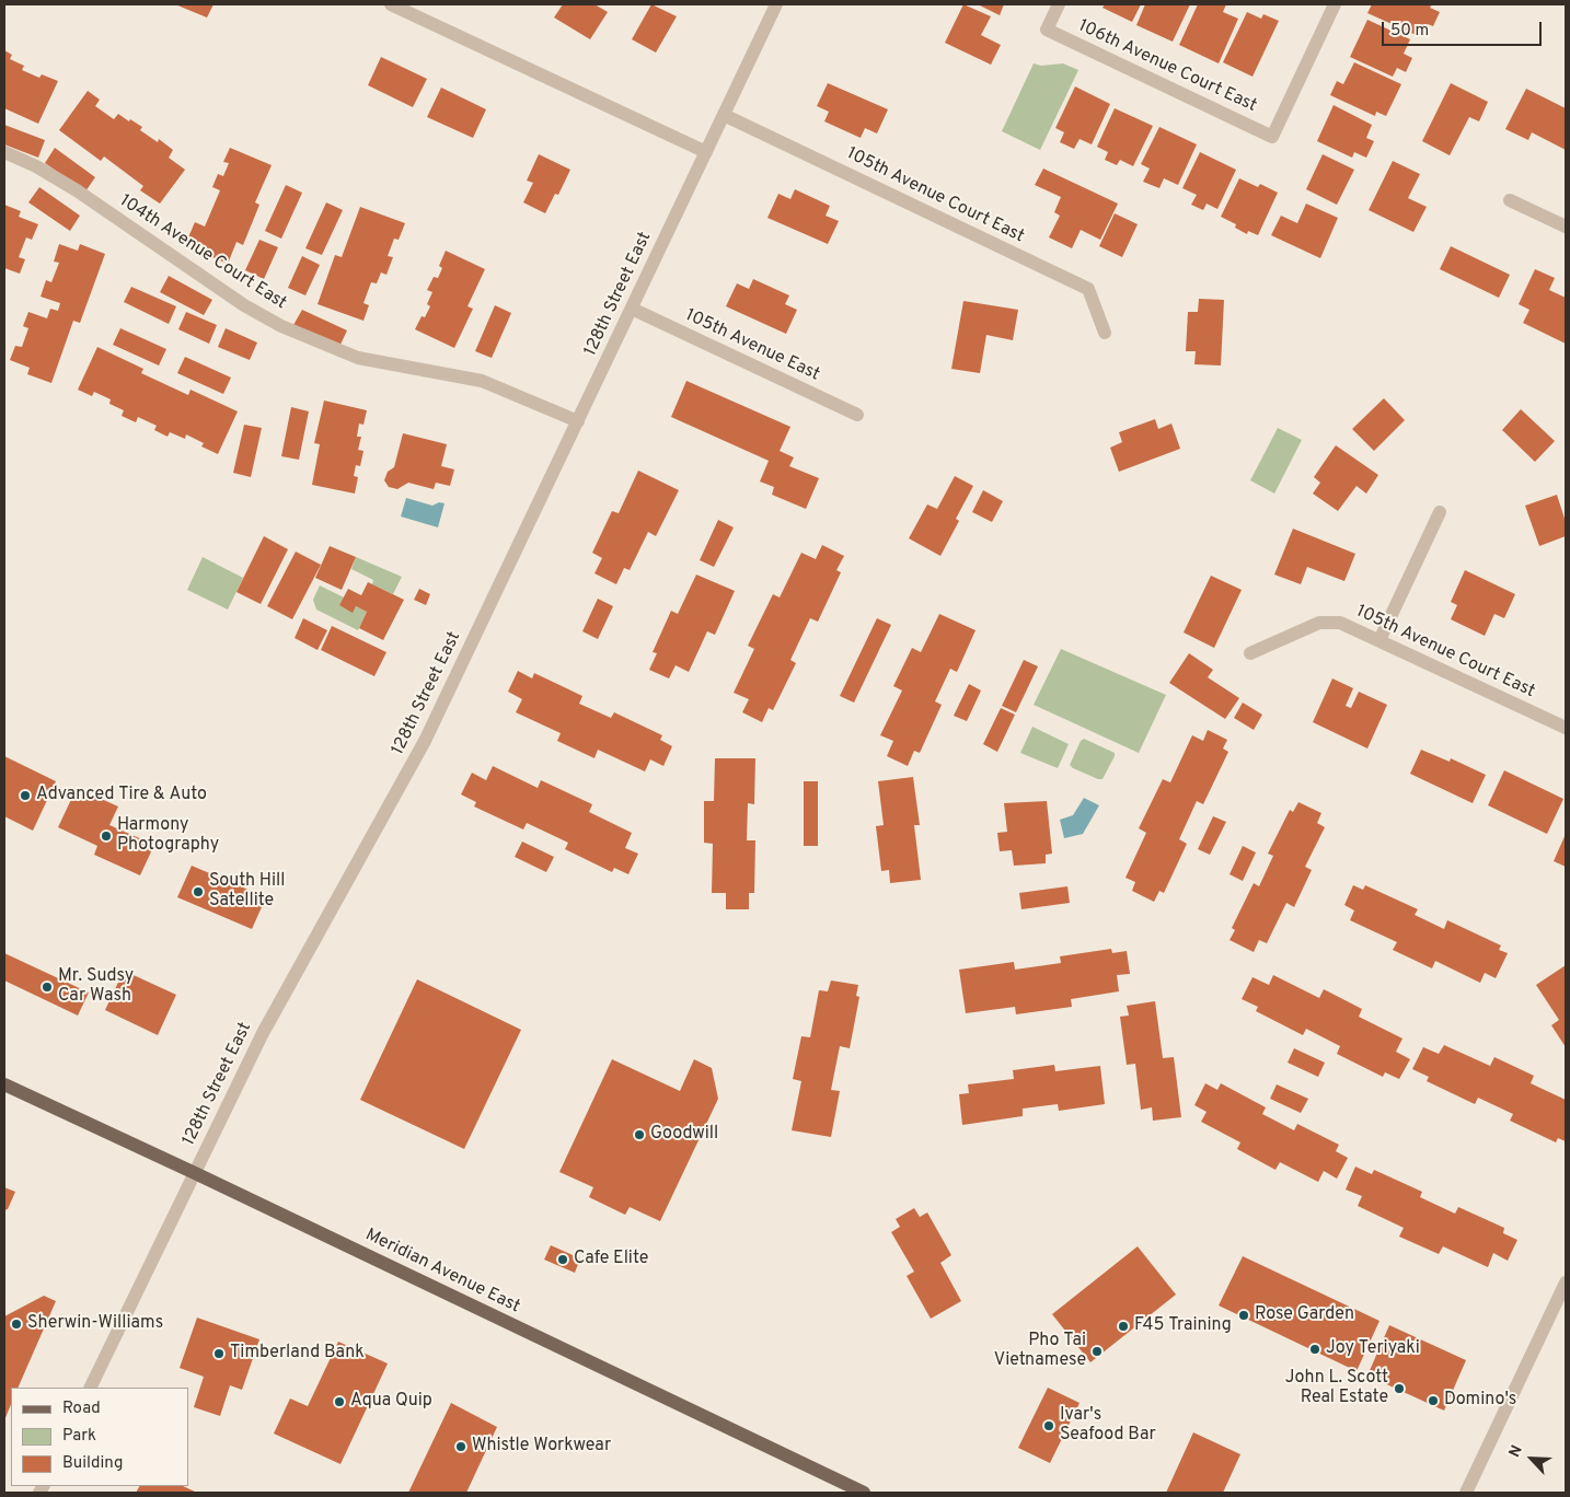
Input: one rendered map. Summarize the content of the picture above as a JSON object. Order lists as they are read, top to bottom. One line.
{"streets":{"main road":["Meridian Avenue East"],"street":["106th Avenue Court East","105th Avenue Court East","104th Avenue Court East","128th Street East","105th Avenue East"]},"crossings":[["105th Avenue Court East","128th Street East"],["104th Avenue Court East","128th Street East"],["128th Street East","105th Avenue East"],["128th Street East","Meridian Avenue East"]],"places":["Advanced Tire & Auto","Harmony Photography","South Hill Satellite","Mr. Sudsy Car Wash","Goodwill","Cafe Elite","Rose Garden","Sherwin-Williams","F45 Training","Joy Teriyaki","Pho Tai Vietnamese","Timberland Bank","John L. Scott Real Estate","Domino's","Aqua Quip","Ivar's Seafood Bar","Whistle Workwear"],"legend":["Road","Park","Building"],"scale_bar":"50 m","north":"top left"}
